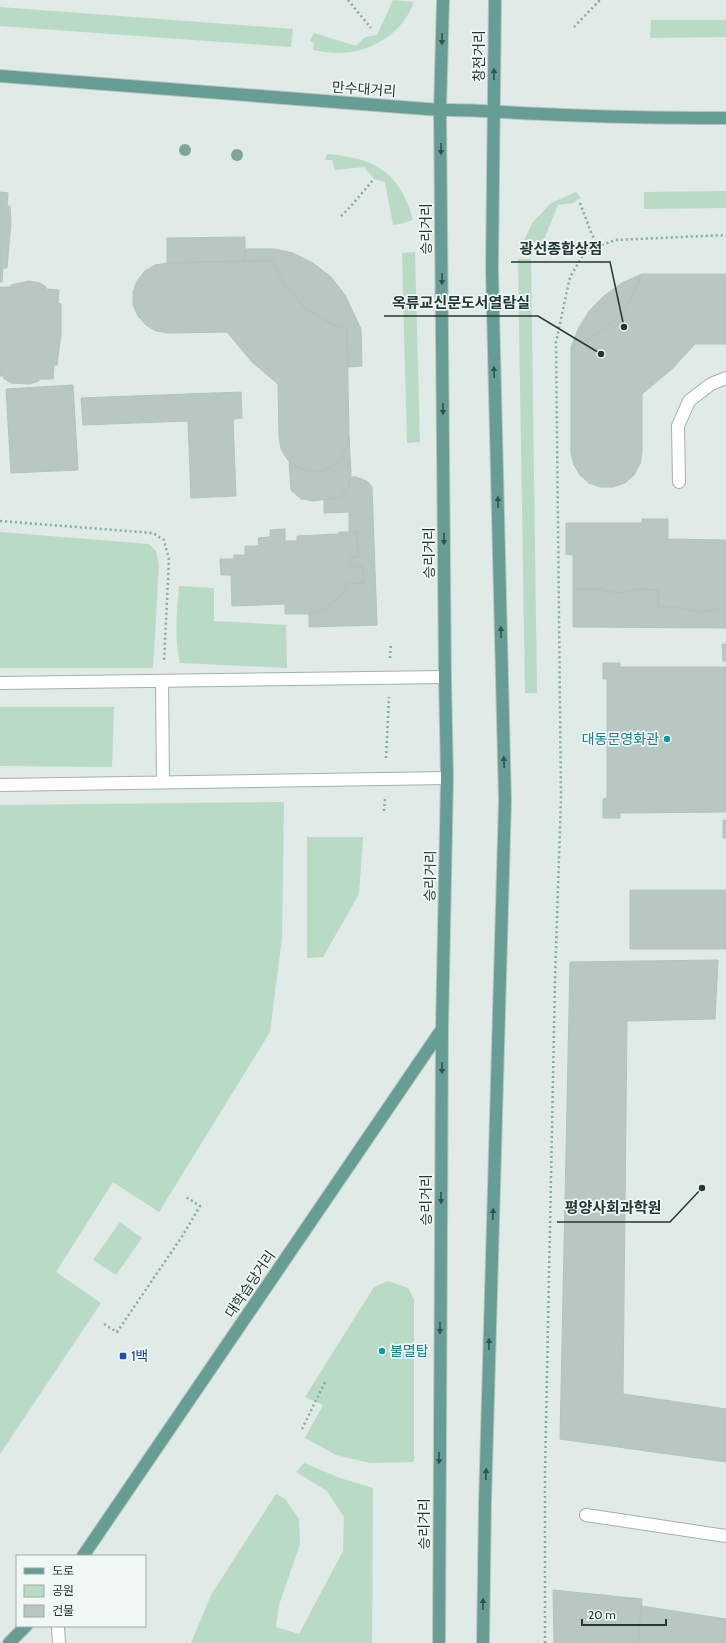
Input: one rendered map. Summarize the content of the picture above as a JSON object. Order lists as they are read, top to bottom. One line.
{"streets":{"main road":["창전거리","만수대거리","승리거리","대학습당거리"]},"crossings":[["창전거리","만수대거리"],["만수대거리","승리거리"],["승리거리","대학습당거리"]],"places":{"other":["광선종합상점","옥류교신문도서열람실","대동문영화관","평양사회과학원","불멸탑"],"transit":["1백"]},"legend":["도로","공원","건물"],"scale_bar":"20 m"}
